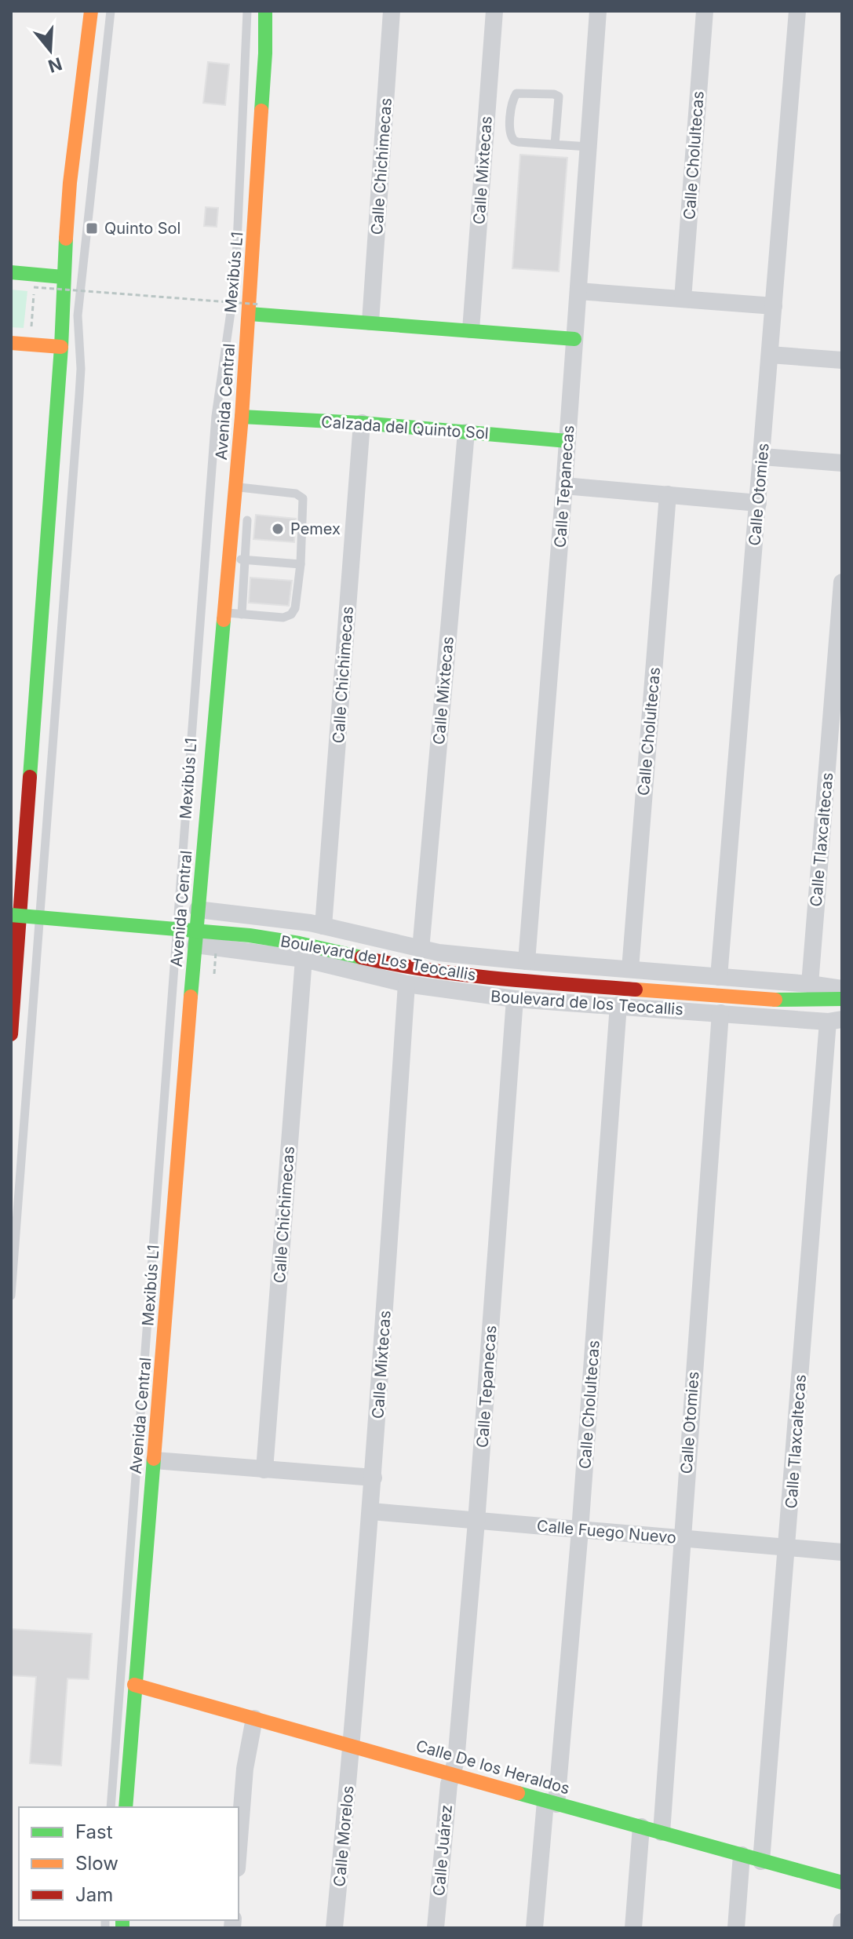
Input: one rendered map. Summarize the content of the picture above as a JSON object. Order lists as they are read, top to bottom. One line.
{"streets":{"main road":["Avenida Central","Calzada del Quinto Sol","Boulevard de Los Teocallis","Calle De los Heraldos"],"street":["Calle Cholultecas","Calle Chichimecas","Calle Mixtecas","Calle Tepanecas","Calle Otomies","Calle Tlaxcaltecas","Boulevard de los Teocallis","Calle Fuego Nuevo","Calle Morelos","Calle Juárez"],"lane":["Mexibús L1"]},"crossings":[["Calle Cholultecas","Boulevard de los Teocallis"],["Calle Cholultecas","Calle Fuego Nuevo"],["Calle Cholultecas","Calle De los Heraldos"],["Calle Chichimecas","Calzada del Quinto Sol"],["Calle Chichimecas","Boulevard de los Teocallis"],["Calle Mixtecas","Calzada del Quinto Sol"],["Calle Mixtecas","Boulevard de los Teocallis"],["Calle Mixtecas","Calle Fuego Nuevo"],["Calle Mixtecas","Calle De los Heraldos"],["Calle Mixtecas","Calle Morelos"],["Avenida Central","Calzada del Quinto Sol"],["Avenida Central","Boulevard de los Teocallis"],["Avenida Central","Calle De los Heraldos"],["Calzada del Quinto Sol","Calle Tepanecas"],["Calle Tepanecas","Boulevard de los Teocallis"],["Calle Tepanecas","Calle Fuego Nuevo"],["Calle Tepanecas","Calle De los Heraldos"],["Calle Tepanecas","Calle Juárez"],["Calle Otomies","Boulevard de los Teocallis"],["Calle Otomies","Calle Fuego Nuevo"],["Calle Otomies","Calle De los Heraldos"],["Calle Tlaxcaltecas","Boulevard de Los Teocallis"],["Calle Tlaxcaltecas","Boulevard de los Teocallis"],["Calle Tlaxcaltecas","Calle Fuego Nuevo"],["Calle Tlaxcaltecas","Calle De los Heraldos"],["Boulevard de Los Teocallis","Boulevard de los Teocallis"],["Calle De los Heraldos","Calle Morelos"],["Calle De los Heraldos","Calle Juárez"]],"places":{"transit":["Quinto Sol"],"other":["Pemex"]},"legend":["Fast","Slow","Jam"],"north":"bottom"}
